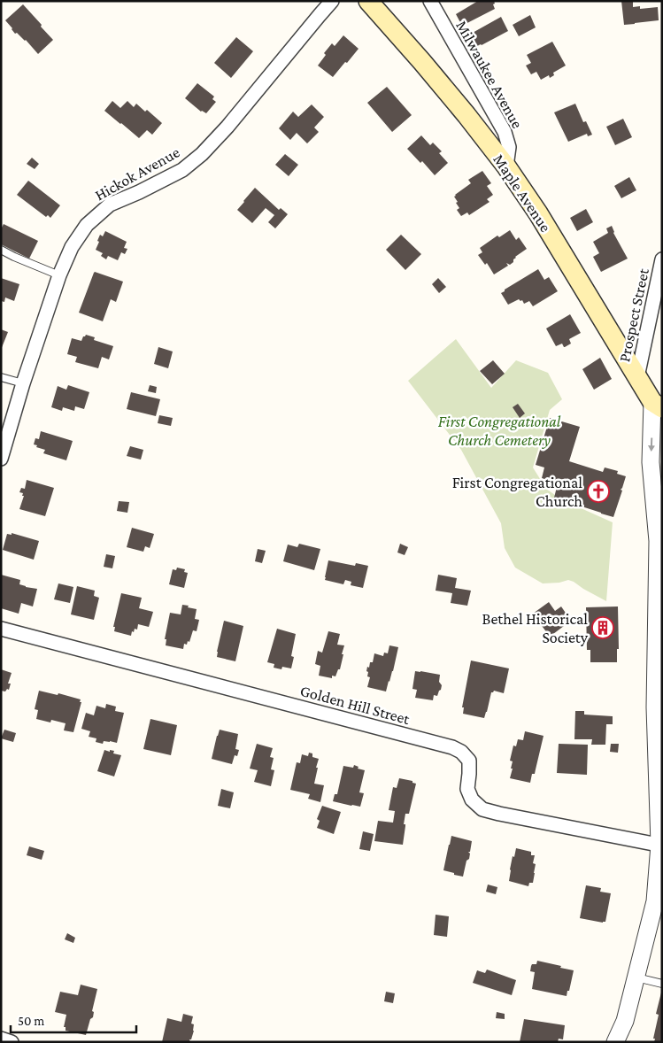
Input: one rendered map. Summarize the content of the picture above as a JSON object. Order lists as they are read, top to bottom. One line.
{"streets":{"main road":["Maple Avenue"],"street":["Milwaukee Avenue","Hickok Avenue","Prospect Street","Golden Hill Street"]},"crossings":[["Milwaukee Avenue","Maple Avenue"],["Maple Avenue","Prospect Street"]],"parks":["First Congregational Church Cemetery"],"places":{"church":["First Congregational Church"],"building":["Bethel Historical Society"]},"scale_bar":"50 m"}
